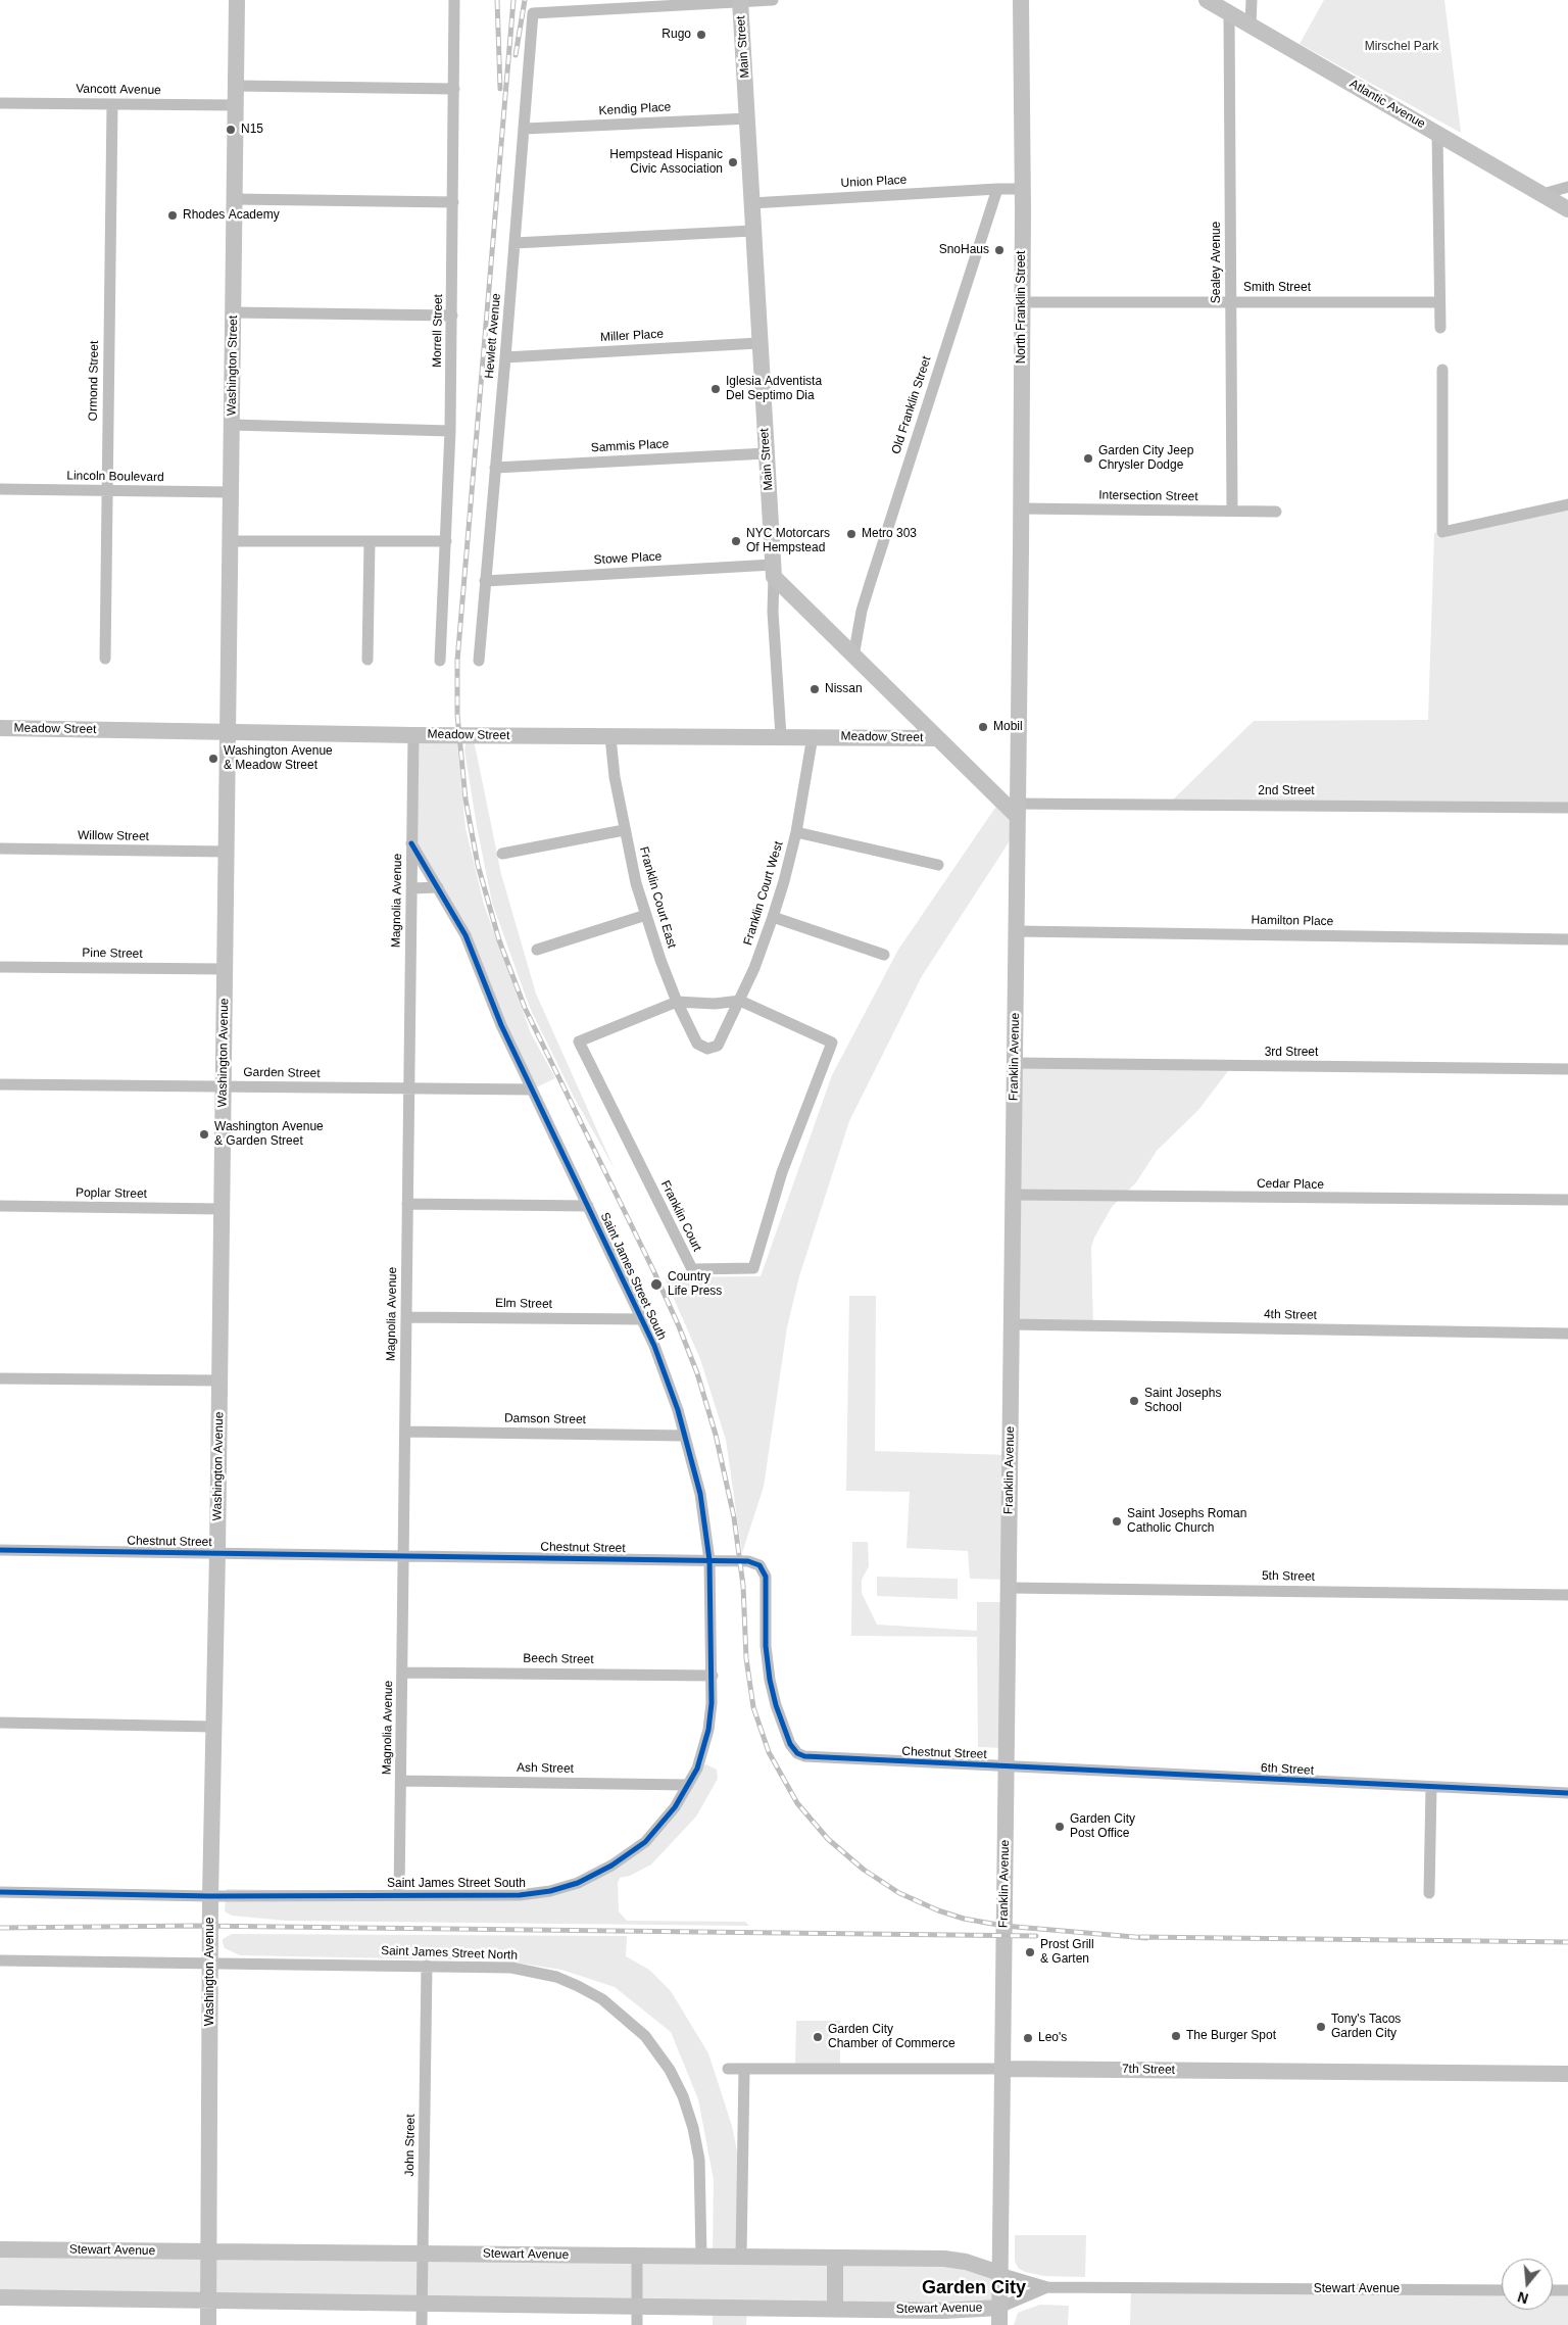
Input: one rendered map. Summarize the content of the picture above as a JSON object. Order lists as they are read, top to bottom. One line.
{"streets":{"main road":["Main Street","Atlantic Avenue","North Franklin Street","Washington Street","Meadow Street","Washington Avenue","Franklin Avenue","7th Street","Stewart Avenue"],"street":["Vancott Avenue","Kendig Place","Union Place","Sealey Avenue","Smith Street","Morrell Street","Hewlett Avenue","Miller Place","Ormond Street","Old Franklin Street","Sammis Place","Lincoln Boulevard","Intersection Street","Stowe Place","2nd Street","Willow Street","Franklin Court West","Franklin Court East","Magnolia Avenue","Hamilton Place","Pine Street","3rd Street","Garden Street","Cedar Place","Poplar Street","Franklin Court","Saint James Street South","Elm Street","4th Street","Damson Street","Chestnut Street","5th Street","Beech Street","Ash Street","6th Street","Saint James Street North","John Street"]},"crossings":[["Main Street","Kendig Place"],["Main Street","Union Place"],["Main Street","Hewlett Avenue"],["Main Street","Miller Place"],["Main Street","Sammis Place"],["Main Street","Stowe Place"],["Vancott Avenue","Washington Street"],["Vancott Avenue","Ormond Street"],["Atlantic Avenue","Sealey Avenue"],["Kendig Place","Hewlett Avenue"],["Union Place","Old Franklin Street"],["Sealey Avenue","Smith Street"],["Sealey Avenue","Intersection Street"],["Smith Street","North Franklin Street"],["North Franklin Street","Intersection Street"],["North Franklin Street","Franklin Avenue"],["Hewlett Avenue","Miller Place"],["Hewlett Avenue","Sammis Place"],["Hewlett Avenue","Stowe Place"],["Washington Street","Lincoln Boulevard"],["Washington Street","Meadow Street"],["Washington Street","Washington Avenue"],["Ormond Street","Lincoln Boulevard"],["Meadow Street","Franklin Court West"],["Meadow Street","Franklin Court East"],["Meadow Street","Magnolia Avenue"],["Meadow Street","Washington Avenue"],["2nd Street","Franklin Avenue"],["Willow Street","Washington Avenue"],["Franklin Court West","Franklin Court East"],["Franklin Court West","Franklin Court"],["Franklin Court East","Franklin Court"],["Magnolia Avenue","Garden Street"],["Magnolia Avenue","Saint James Street South"],["Magnolia Avenue","Elm Street"],["Magnolia Avenue","Damson Street"],["Magnolia Avenue","Chestnut Street"],["Magnolia Avenue","Beech Street"],["Magnolia Avenue","Ash Street"],["Hamilton Place","Franklin Avenue"],["Pine Street","Washington Avenue"],["Washington Avenue","Garden Street"],["Washington Avenue","Poplar Street"],["Washington Avenue","Saint James Street South"],["Washington Avenue","Chestnut Street"],["Washington Avenue","Saint James Street North"],["Washington Avenue","Stewart Avenue"],["3rd Street","Franklin Avenue"],["Franklin Avenue","Cedar Place"],["Franklin Avenue","4th Street"],["Franklin Avenue","Chestnut Street"],["Franklin Avenue","5th Street"],["Franklin Avenue","6th Street"],["Franklin Avenue","7th Street"],["Franklin Avenue","Stewart Avenue"],["Garden Street","Saint James Street South"],["Saint James Street South","Elm Street"],["Saint James Street South","Damson Street"],["Saint James Street South","Chestnut Street"],["Saint James Street South","Beech Street"],["Saint James Street South","Ash Street"],["Chestnut Street","6th Street"],["Saint James Street North","John Street"],["Saint James Street North","Stewart Avenue"],["John Street","Stewart Avenue"]],"districts":["Garden City"],"parks":["Mirschel Park"],"places":["Rugo","N15","Hempstead Hispanic Civic Association","Rhodes Academy","SnoHaus","Iglesia Adventista Del Septimo Dia","Garden City Jeep Chrysler Dodge","Metro 303","NYC Motorcars Of Hempstead","Nissan","Mobil","Washington Avenue & Meadow Street","Washington Avenue & Garden Street","Country Life Press","Saint Josephs School","Saint Josephs Roman Catholic Church","Garden City Post Office","Prost Grill & Garten","Tony's Tacos Garden City","The Burger Spot","Garden City Chamber of Commerce","Leo's"],"north":"bottom"}
